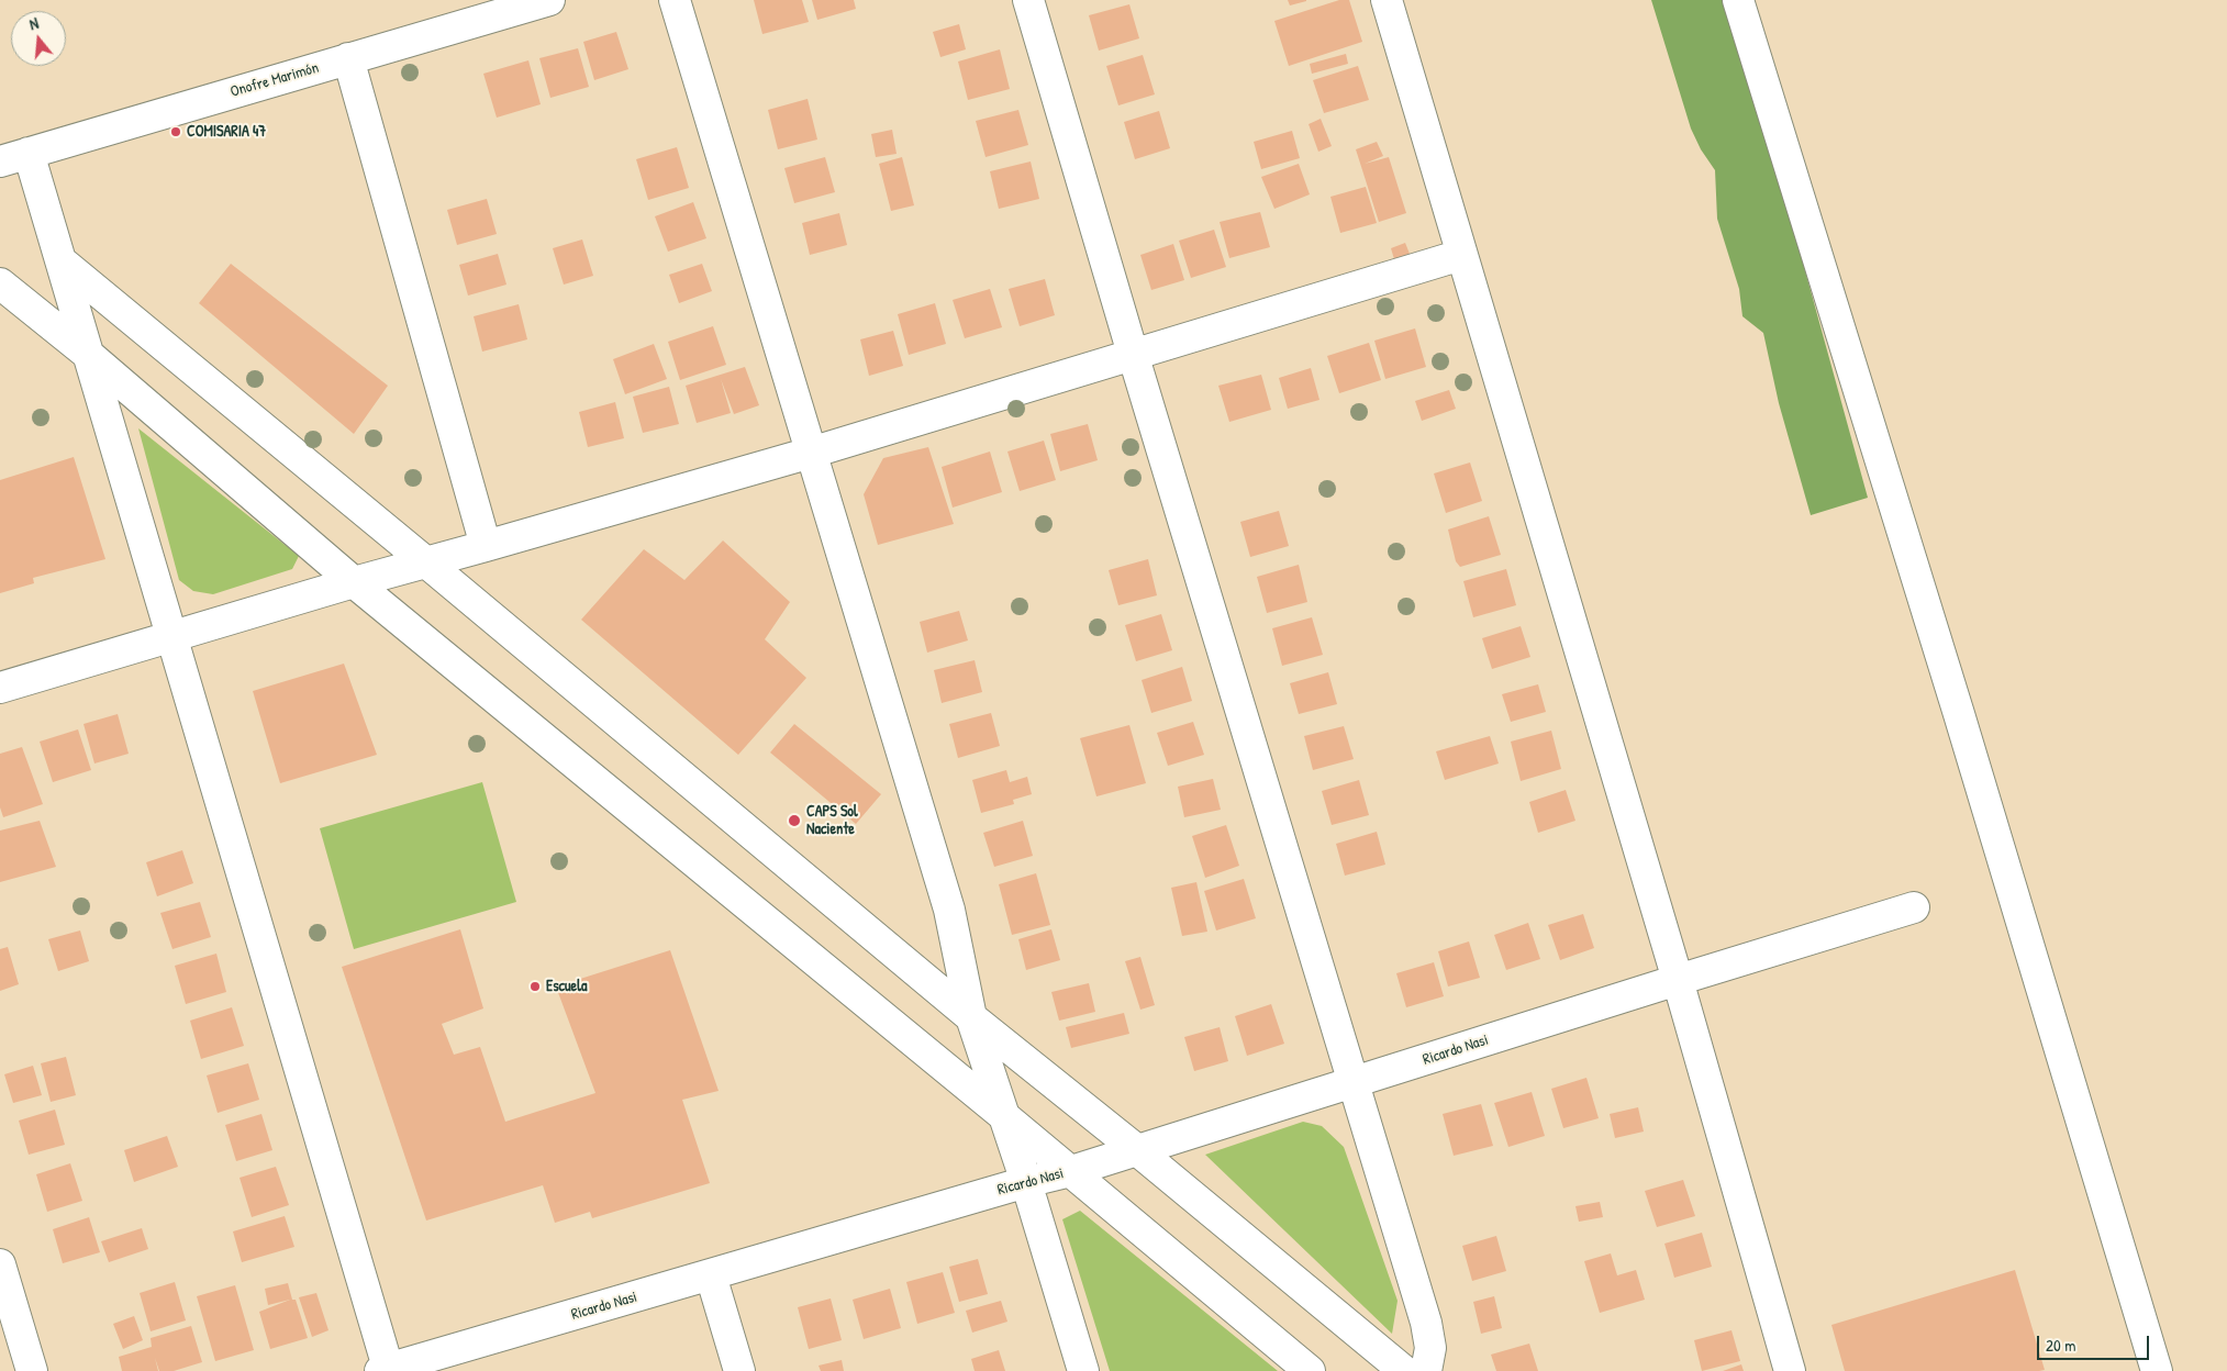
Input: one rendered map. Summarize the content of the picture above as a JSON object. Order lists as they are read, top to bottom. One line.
{"streets":{"street":["Onofre Marimón","Ricardo Nasi"]},"places":["COMISARIA 47","CAPS Sol Naciente","Escuela"],"scale_bar":"20 m","north":"top"}
